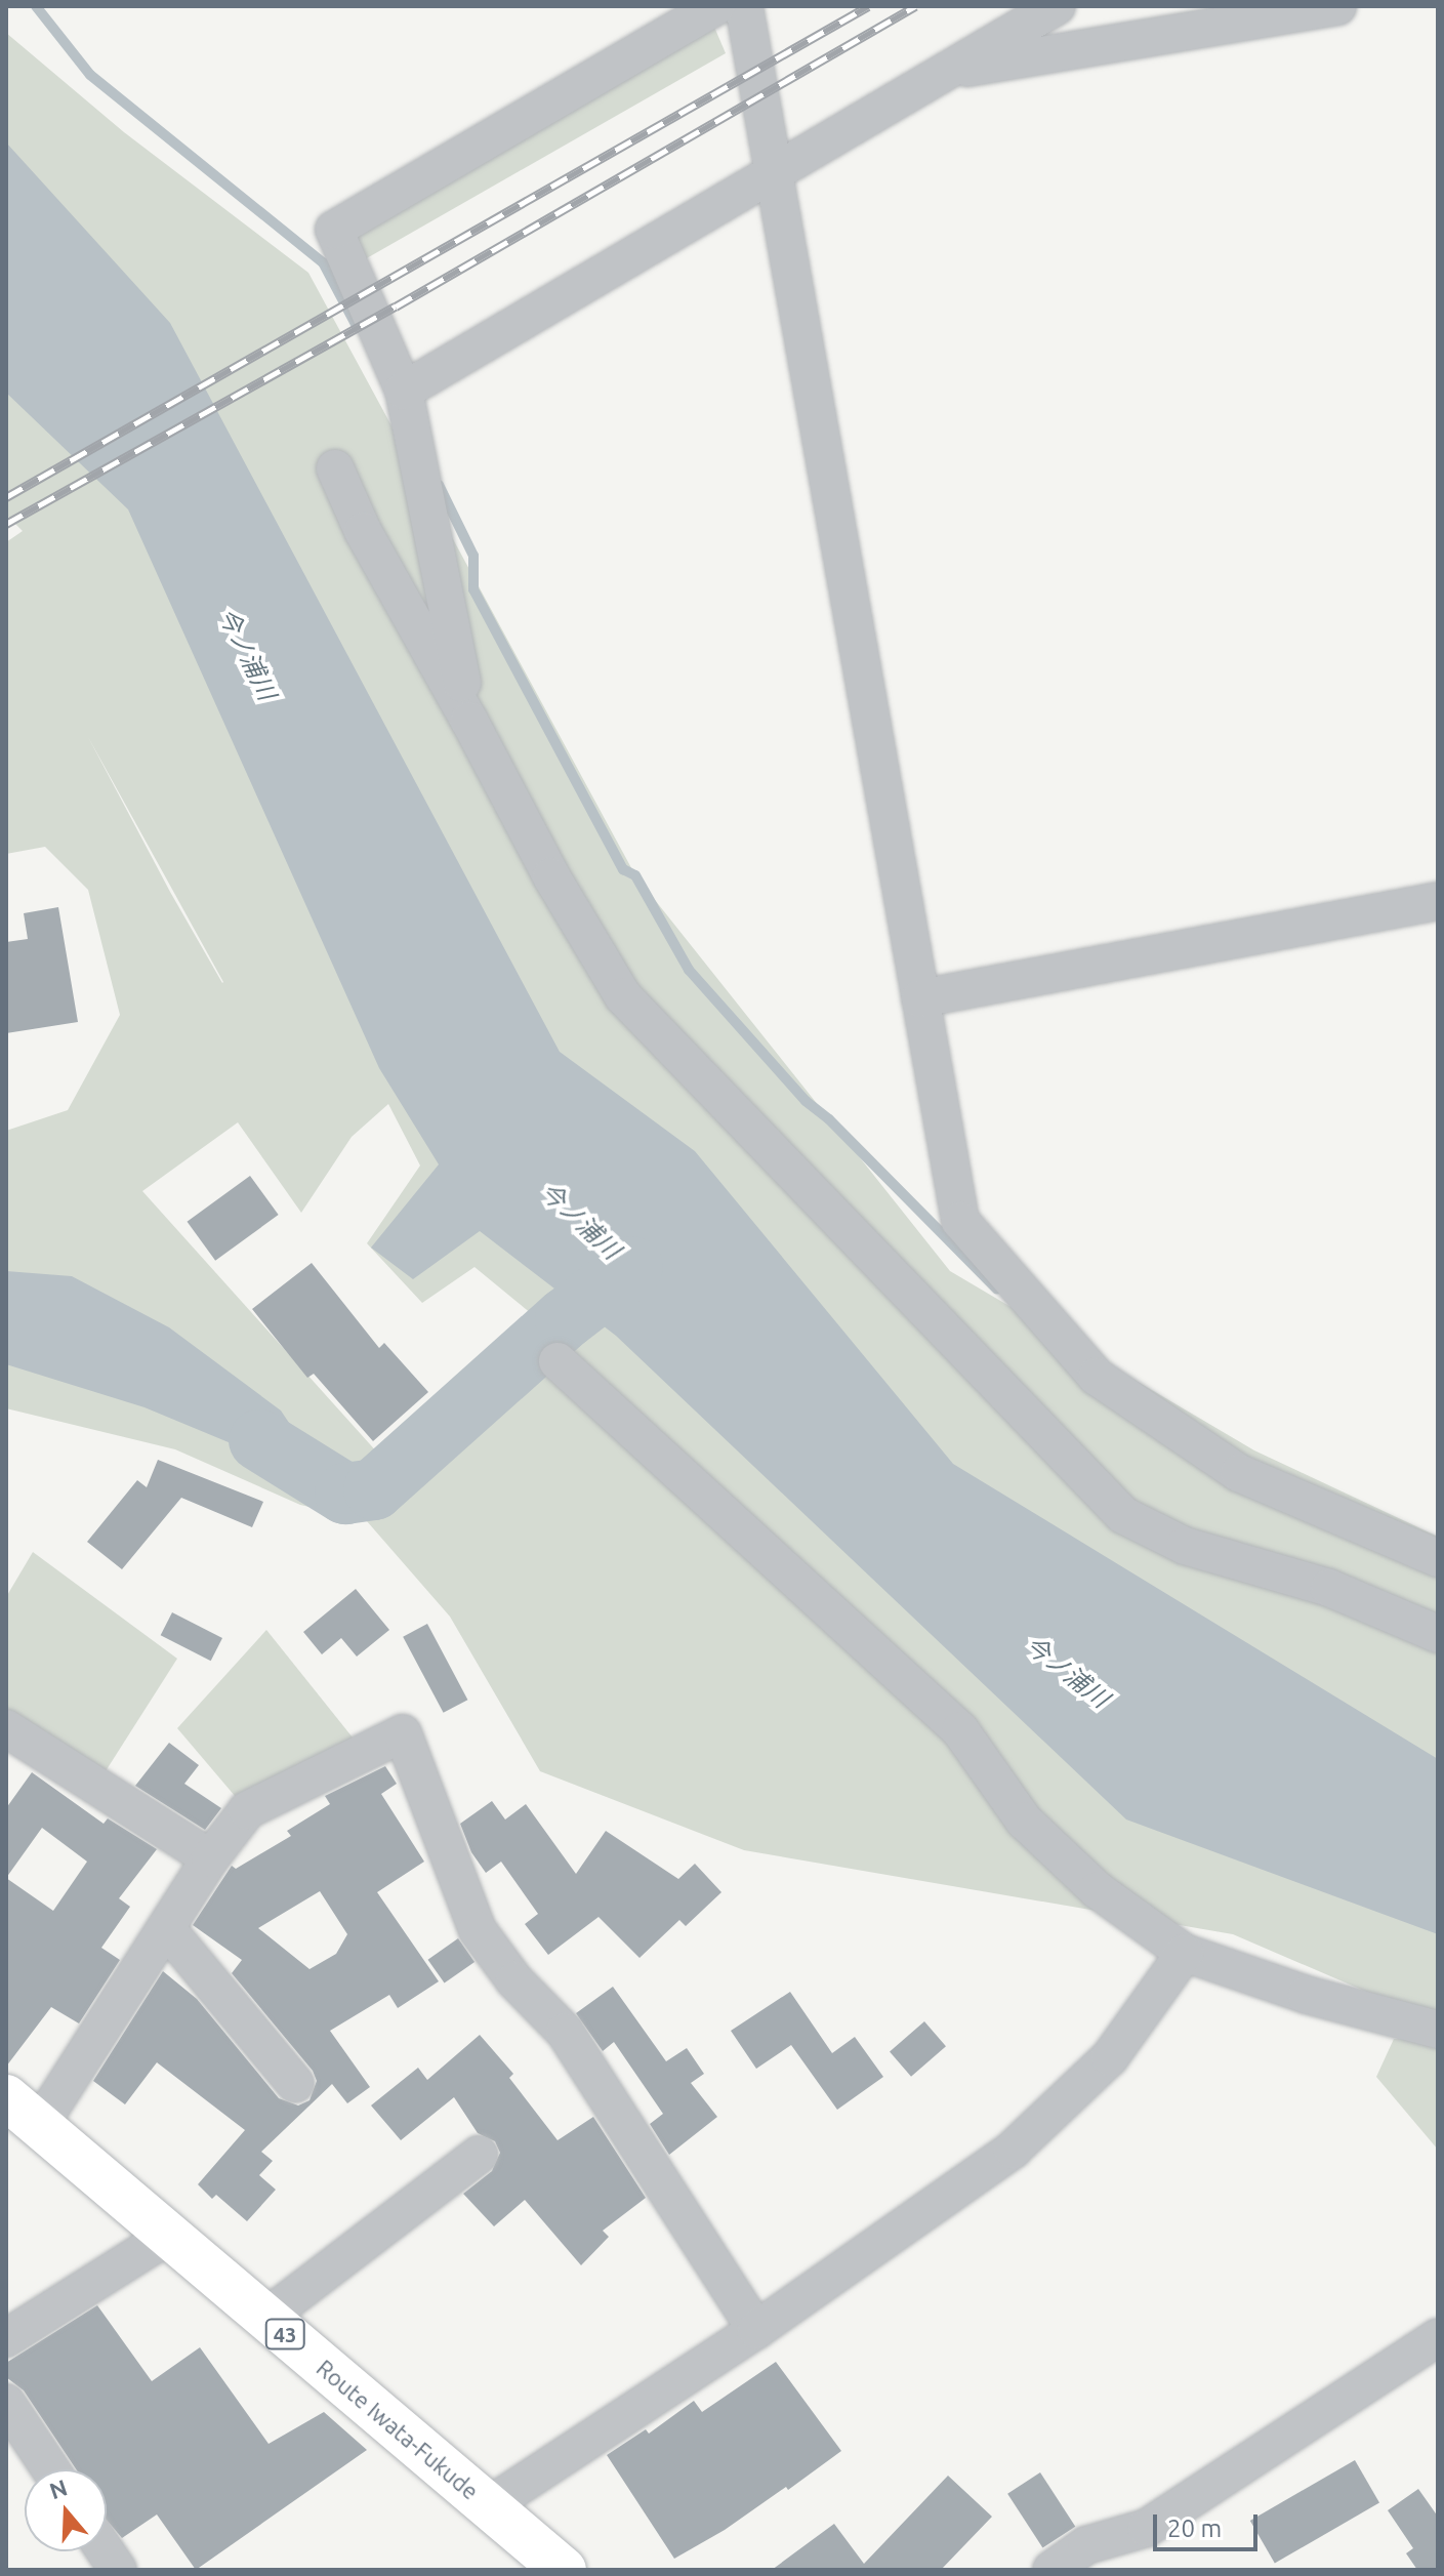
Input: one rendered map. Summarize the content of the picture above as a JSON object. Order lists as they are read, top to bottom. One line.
{"streets":{"main road":["43","Route Iwata-Fukude"]},"water":["今ノ浦川"],"scale_bar":"20 m","north":"top"}
